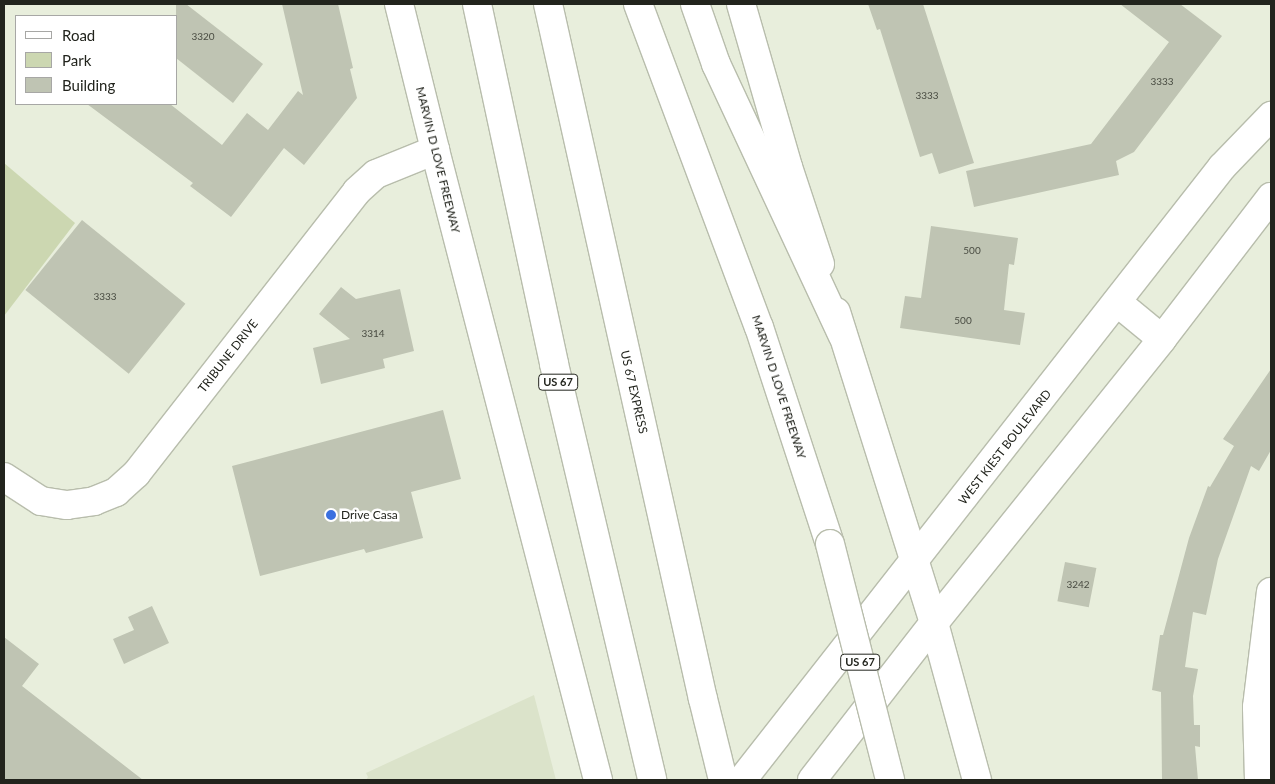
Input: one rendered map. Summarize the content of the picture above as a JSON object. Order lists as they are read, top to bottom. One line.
{"streets":{"main road":["MARVIN D LOVE FREEWAY","TRIBUNE DRIVE","US 67","US 67 EXPRESS","WEST KIEST BOULEVARD"]},"crossings":[["MARVIN D LOVE FREEWAY","TRIBUNE DRIVE"]],"places":["Drive Casa"],"house_numbers":["3320","3333","3333","500","3333","500","3314","3242"],"legend":["Road","Park","Building"]}
